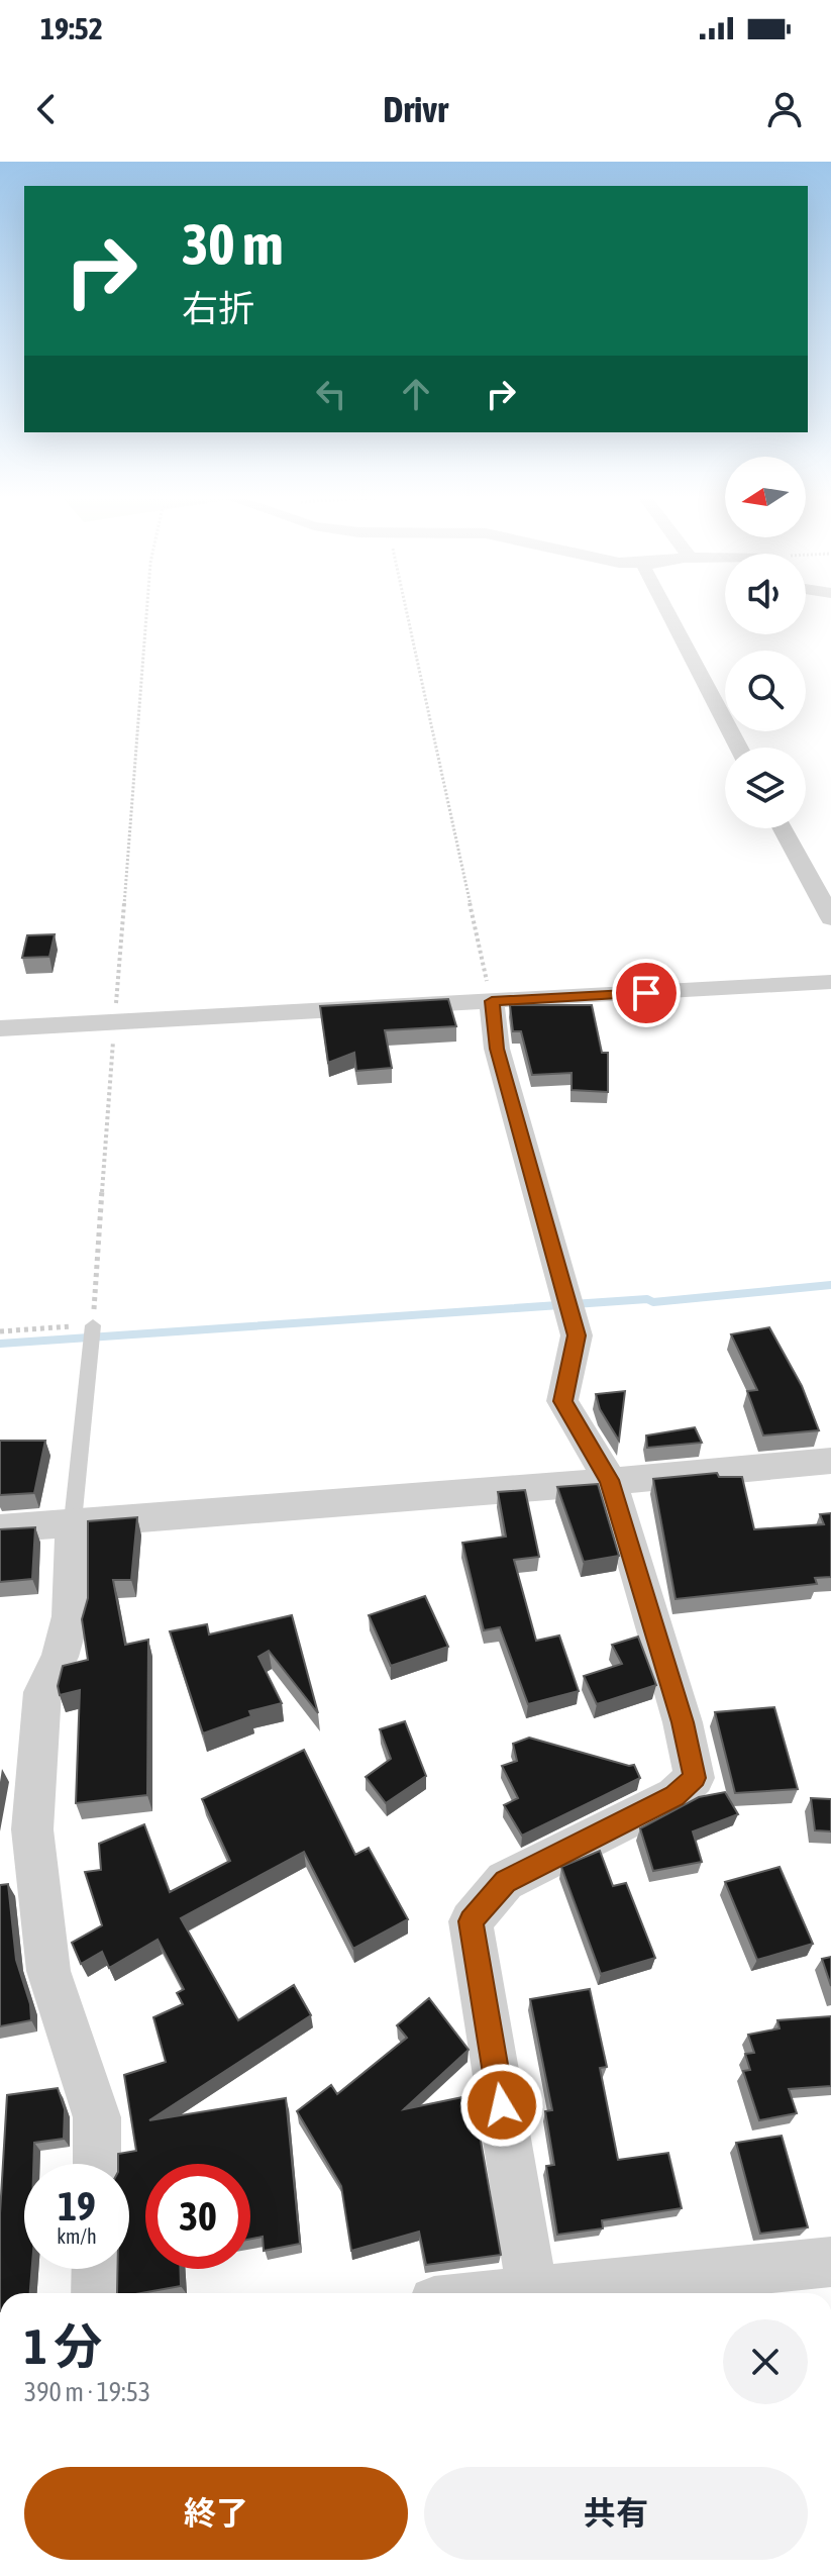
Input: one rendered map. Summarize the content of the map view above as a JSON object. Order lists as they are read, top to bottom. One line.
{"north":"left","page":{"status":"19:52","header":"Drivr","turn":["30 m","右折"],"speed":"19 km/h","limit":"30","heading":["1 分","390 m · 19:53"],"buttons":["終了","共有"]}}
